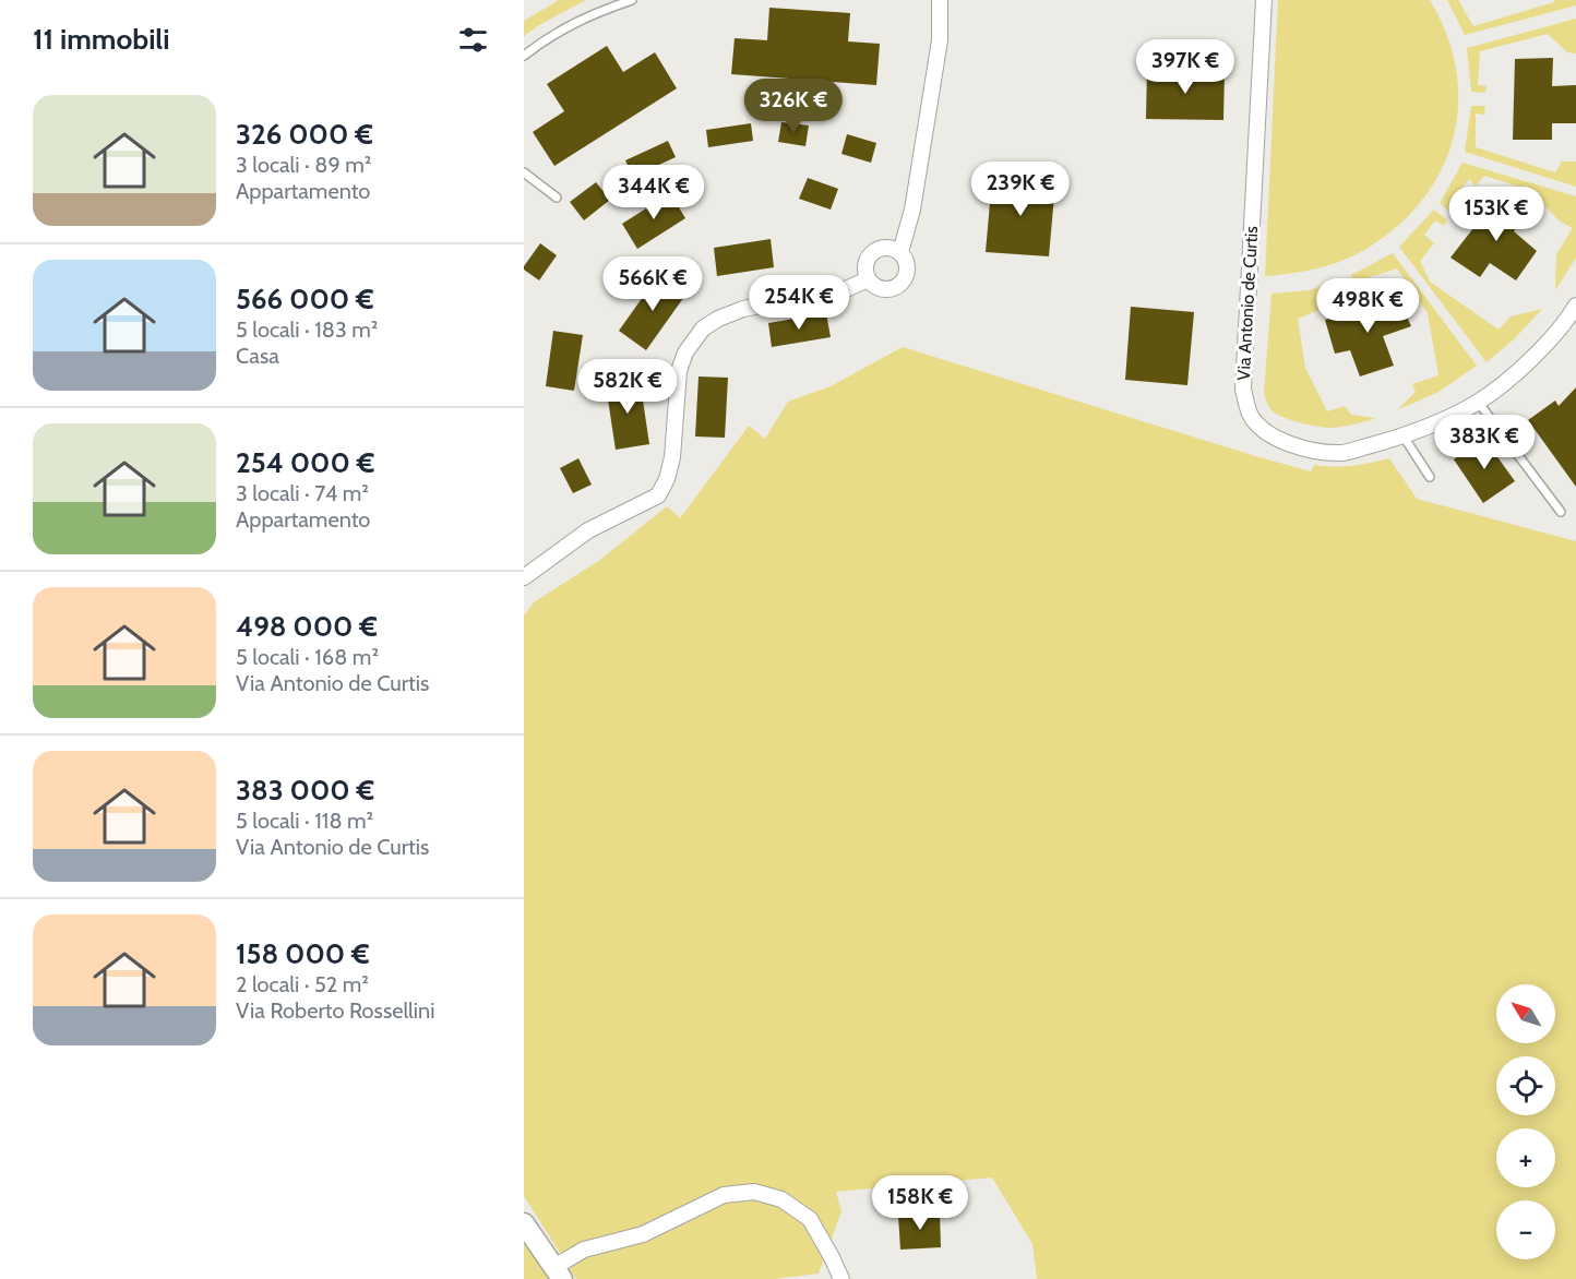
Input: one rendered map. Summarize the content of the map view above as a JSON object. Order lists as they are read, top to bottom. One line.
{"streets":{"street":["Via Antonio de Curtis"]},"north":"top left","page":{"heading":"11 immobili","price":["397K €","326K €","239K €","344K €","153K €","566K €","254K €","498K €","582K €","383K €","158K €"],"list":[{"name":"326 000 €","note":"3 locali · 89 m² · Appartamento"},{"name":"566 000 €","note":"5 locali · 183 m² · Casa"},{"name":"254 000 €","note":"3 locali · 74 m² · Appartamento"},{"name":"498 000 €","note":"5 locali · 168 m² · Via Antonio de Curtis"},{"name":"383 000 €","note":"5 locali · 118 m² · Via Antonio de Curtis"},{"name":"158 000 €","note":"2 locali · 52 m² · Via Roberto Rossellini"}],"map_buttons":["+","−"]}}
